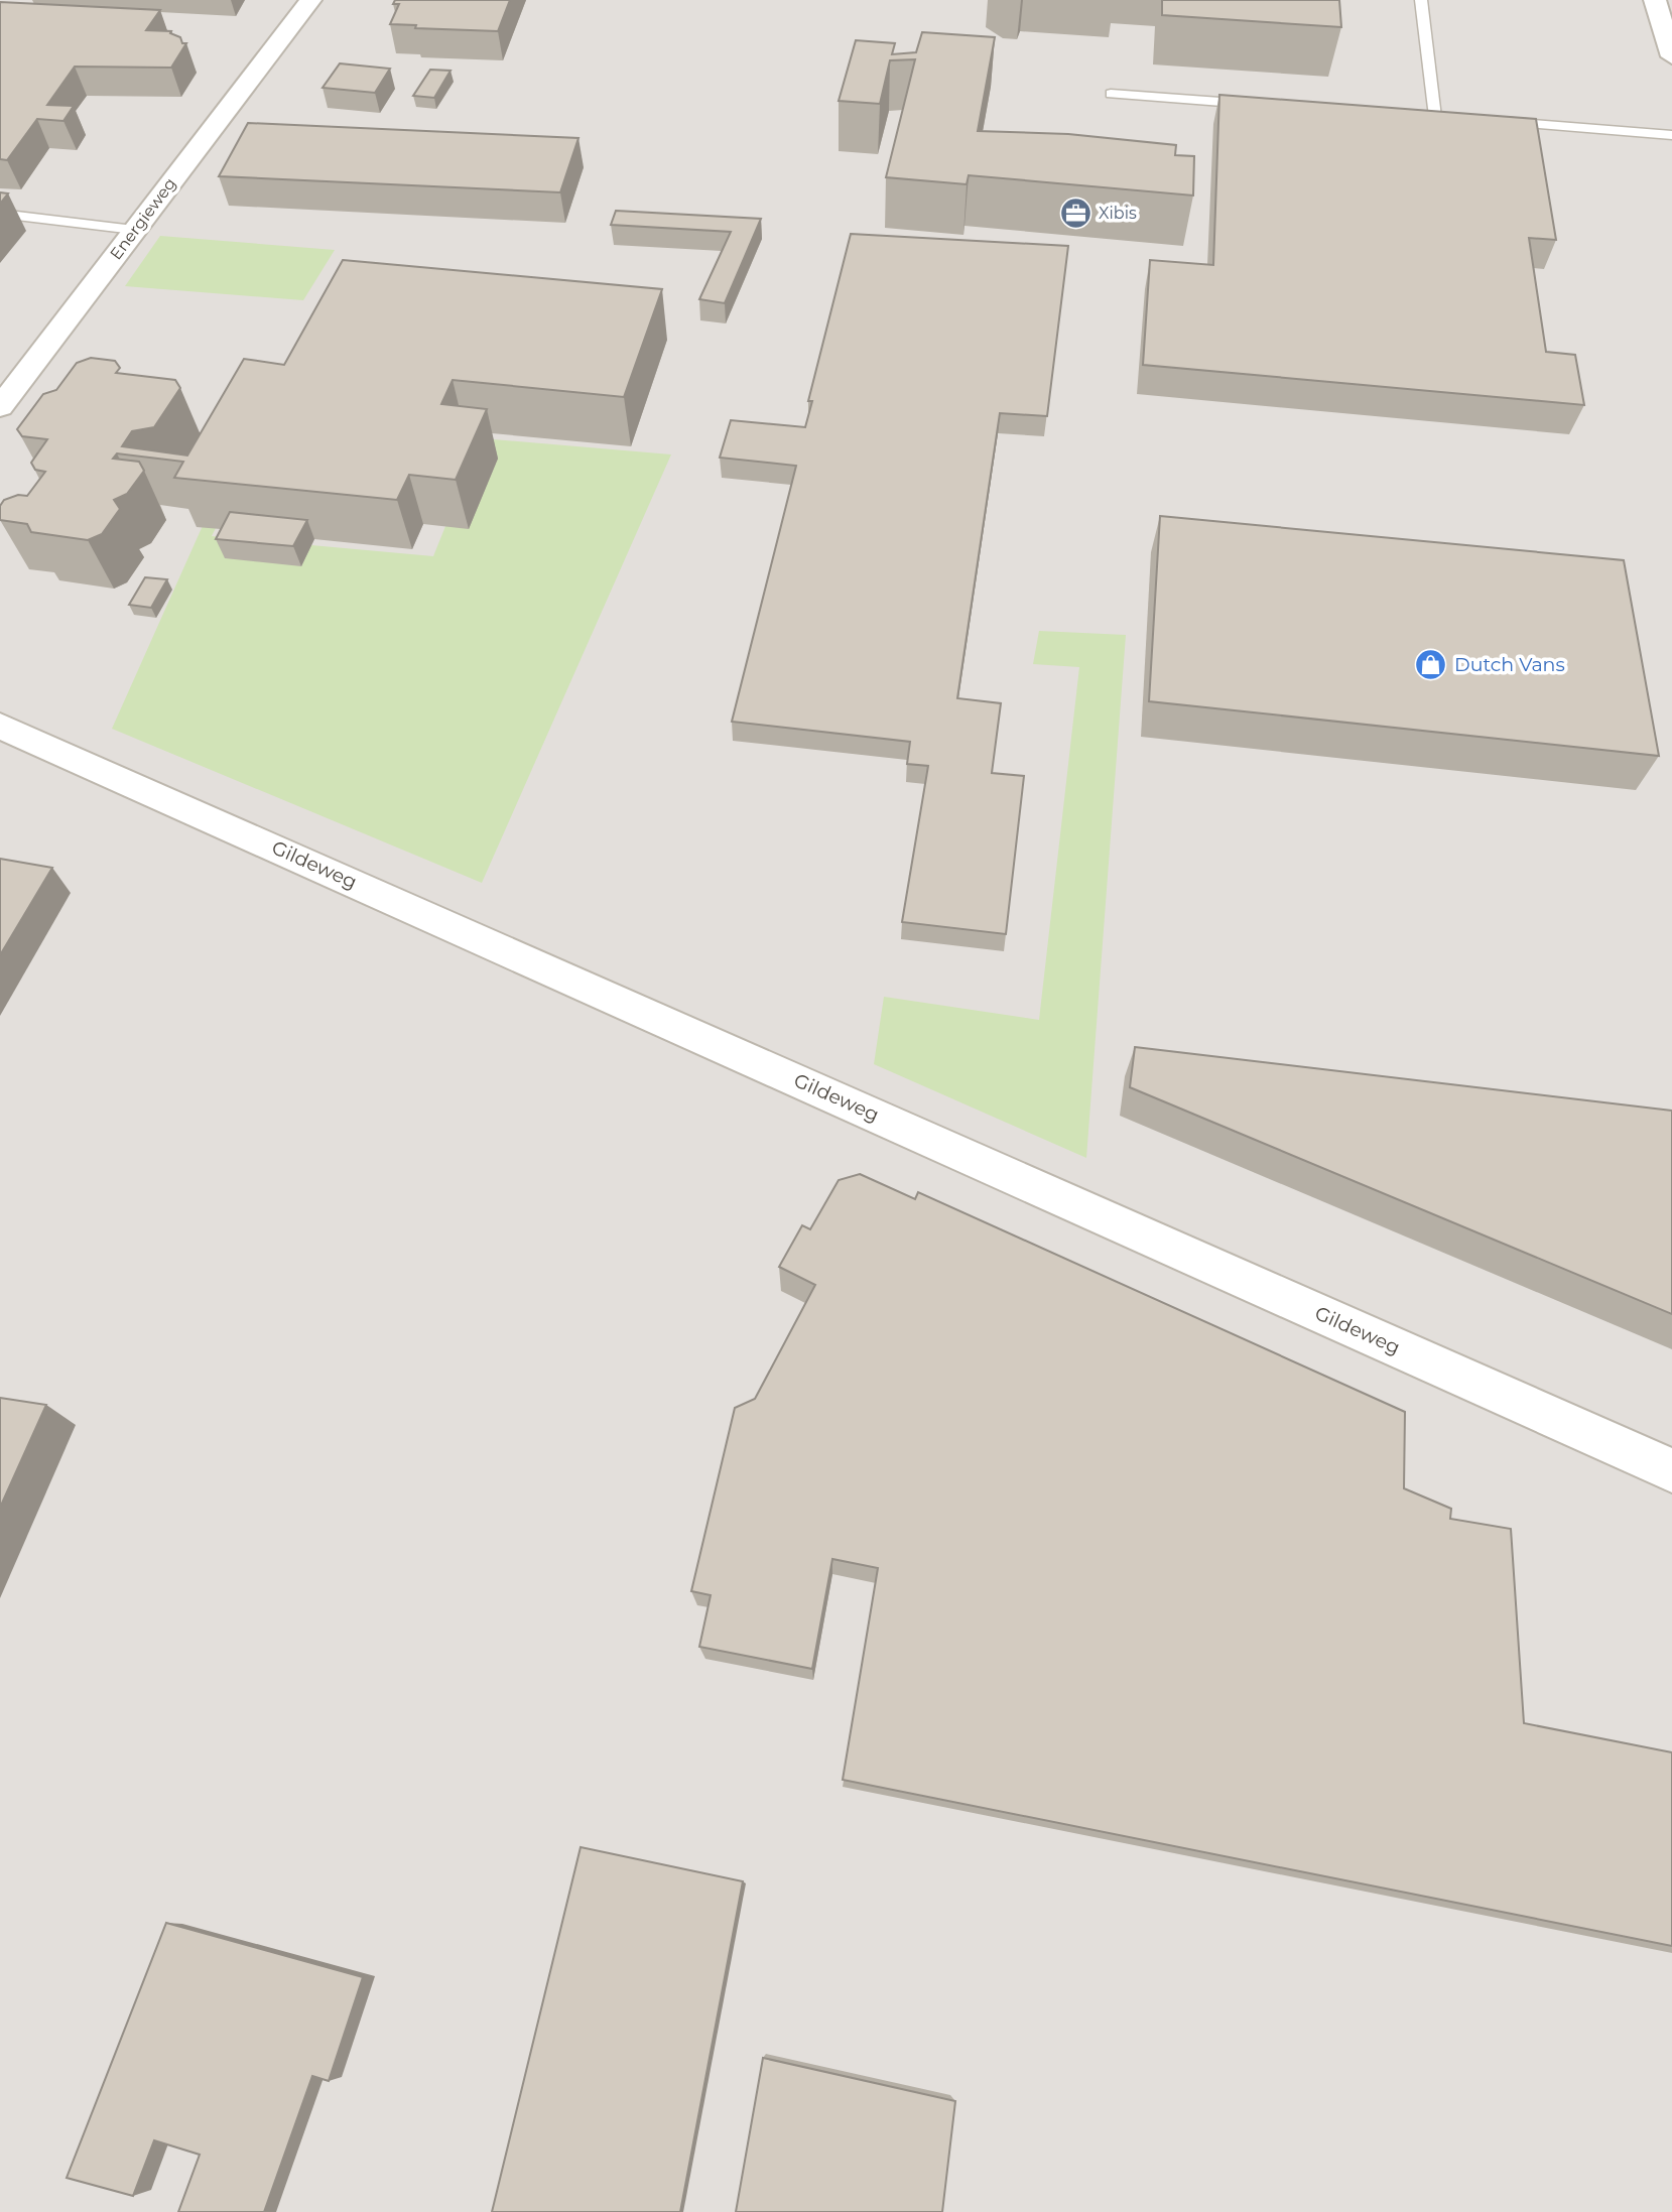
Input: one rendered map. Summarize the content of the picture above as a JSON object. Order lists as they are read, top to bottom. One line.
{"streets":{"street":["Energieweg","Gildeweg"]},"places":{"office":["Xibis"],"shop":["Dutch Vans"]}}
